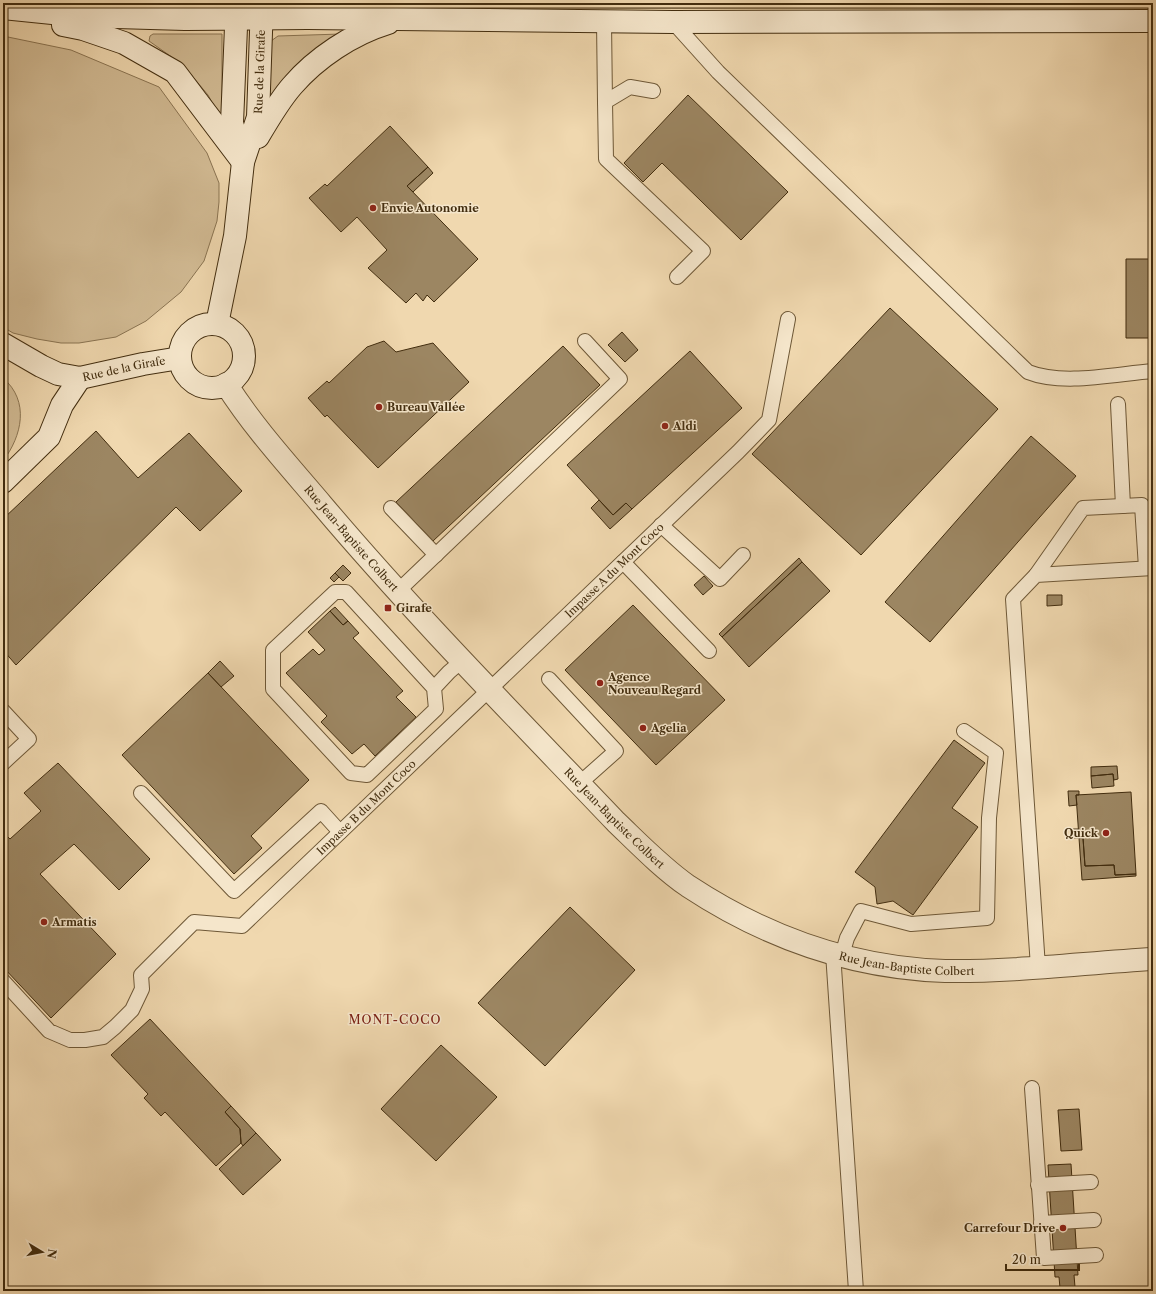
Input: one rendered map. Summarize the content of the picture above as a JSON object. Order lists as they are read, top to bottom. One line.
{"streets":{"street":["Rue de la Girafe","Rue Jean-Baptiste Colbert"],"lane":["Impasse A du Mont Coco","Impasse B du Mont Coco"]},"crossings":[["Rue de la Girafe","Rue Jean-Baptiste Colbert"],["Rue Jean-Baptiste Colbert","Impasse A du Mont Coco"],["Rue Jean-Baptiste Colbert","Impasse B du Mont Coco"],["Impasse A du Mont Coco","Impasse B du Mont Coco"]],"districts":["MONT-COCO"],"places":{"other":["Envie Autonomie","Bureau Vallée","Aldi","Agence Nouveau Regard","Agelia","Quick","Armatis","Carrefour Drive"],"transit":["Girafe"]},"scale_bar":"20 m","north":"right"}
